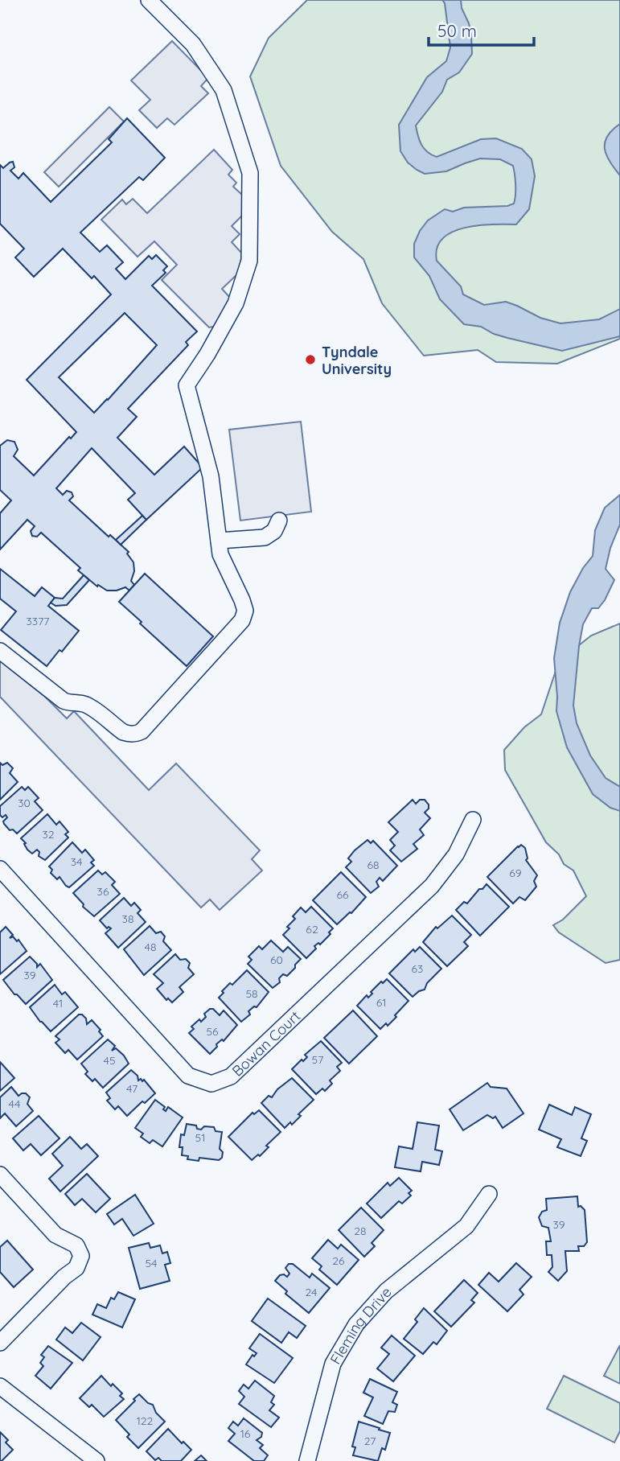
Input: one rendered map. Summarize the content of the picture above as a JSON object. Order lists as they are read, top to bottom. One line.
{"streets":{"street":["Bowan Court","Fleming Drive"]},"places":["Tyndale University"],"house_numbers":["3377","30","32","34","68","69","36","66","38","62","48","60","63","39","58","61","41","56","57","45","47","44","51","39","28","26","54","24","122","16","27"],"scale_bar":"50 m"}
